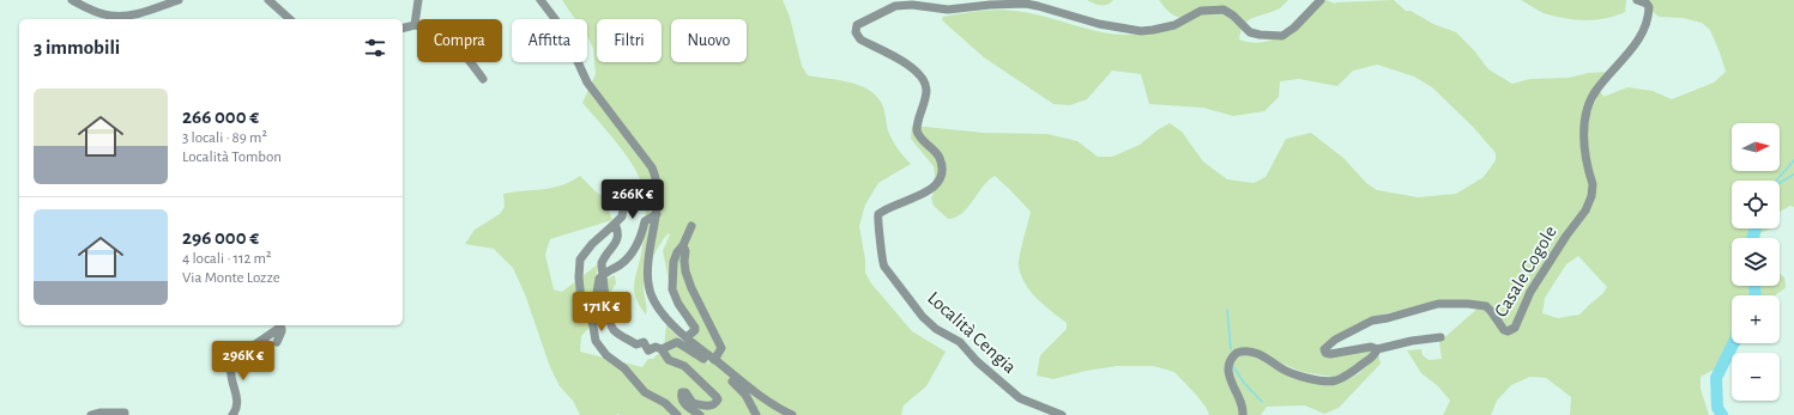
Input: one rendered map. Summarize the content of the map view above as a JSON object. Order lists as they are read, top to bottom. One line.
{"streets":{"street":["Casale Cogole","Località Cengia"]},"north":"right","page":{"chip":["Compra","Affitta","Filtri","Nuovo"],"heading":"3 immobili","list":[{"name":"266 000 €","note":"3 locali · 89 m² · Località Tombon"},{"name":"296 000 €","note":"4 locali · 112 m² · Via Monte Lozze"}],"map_buttons":["+","−"],"price":["266K €","171K €","296K €"]}}
